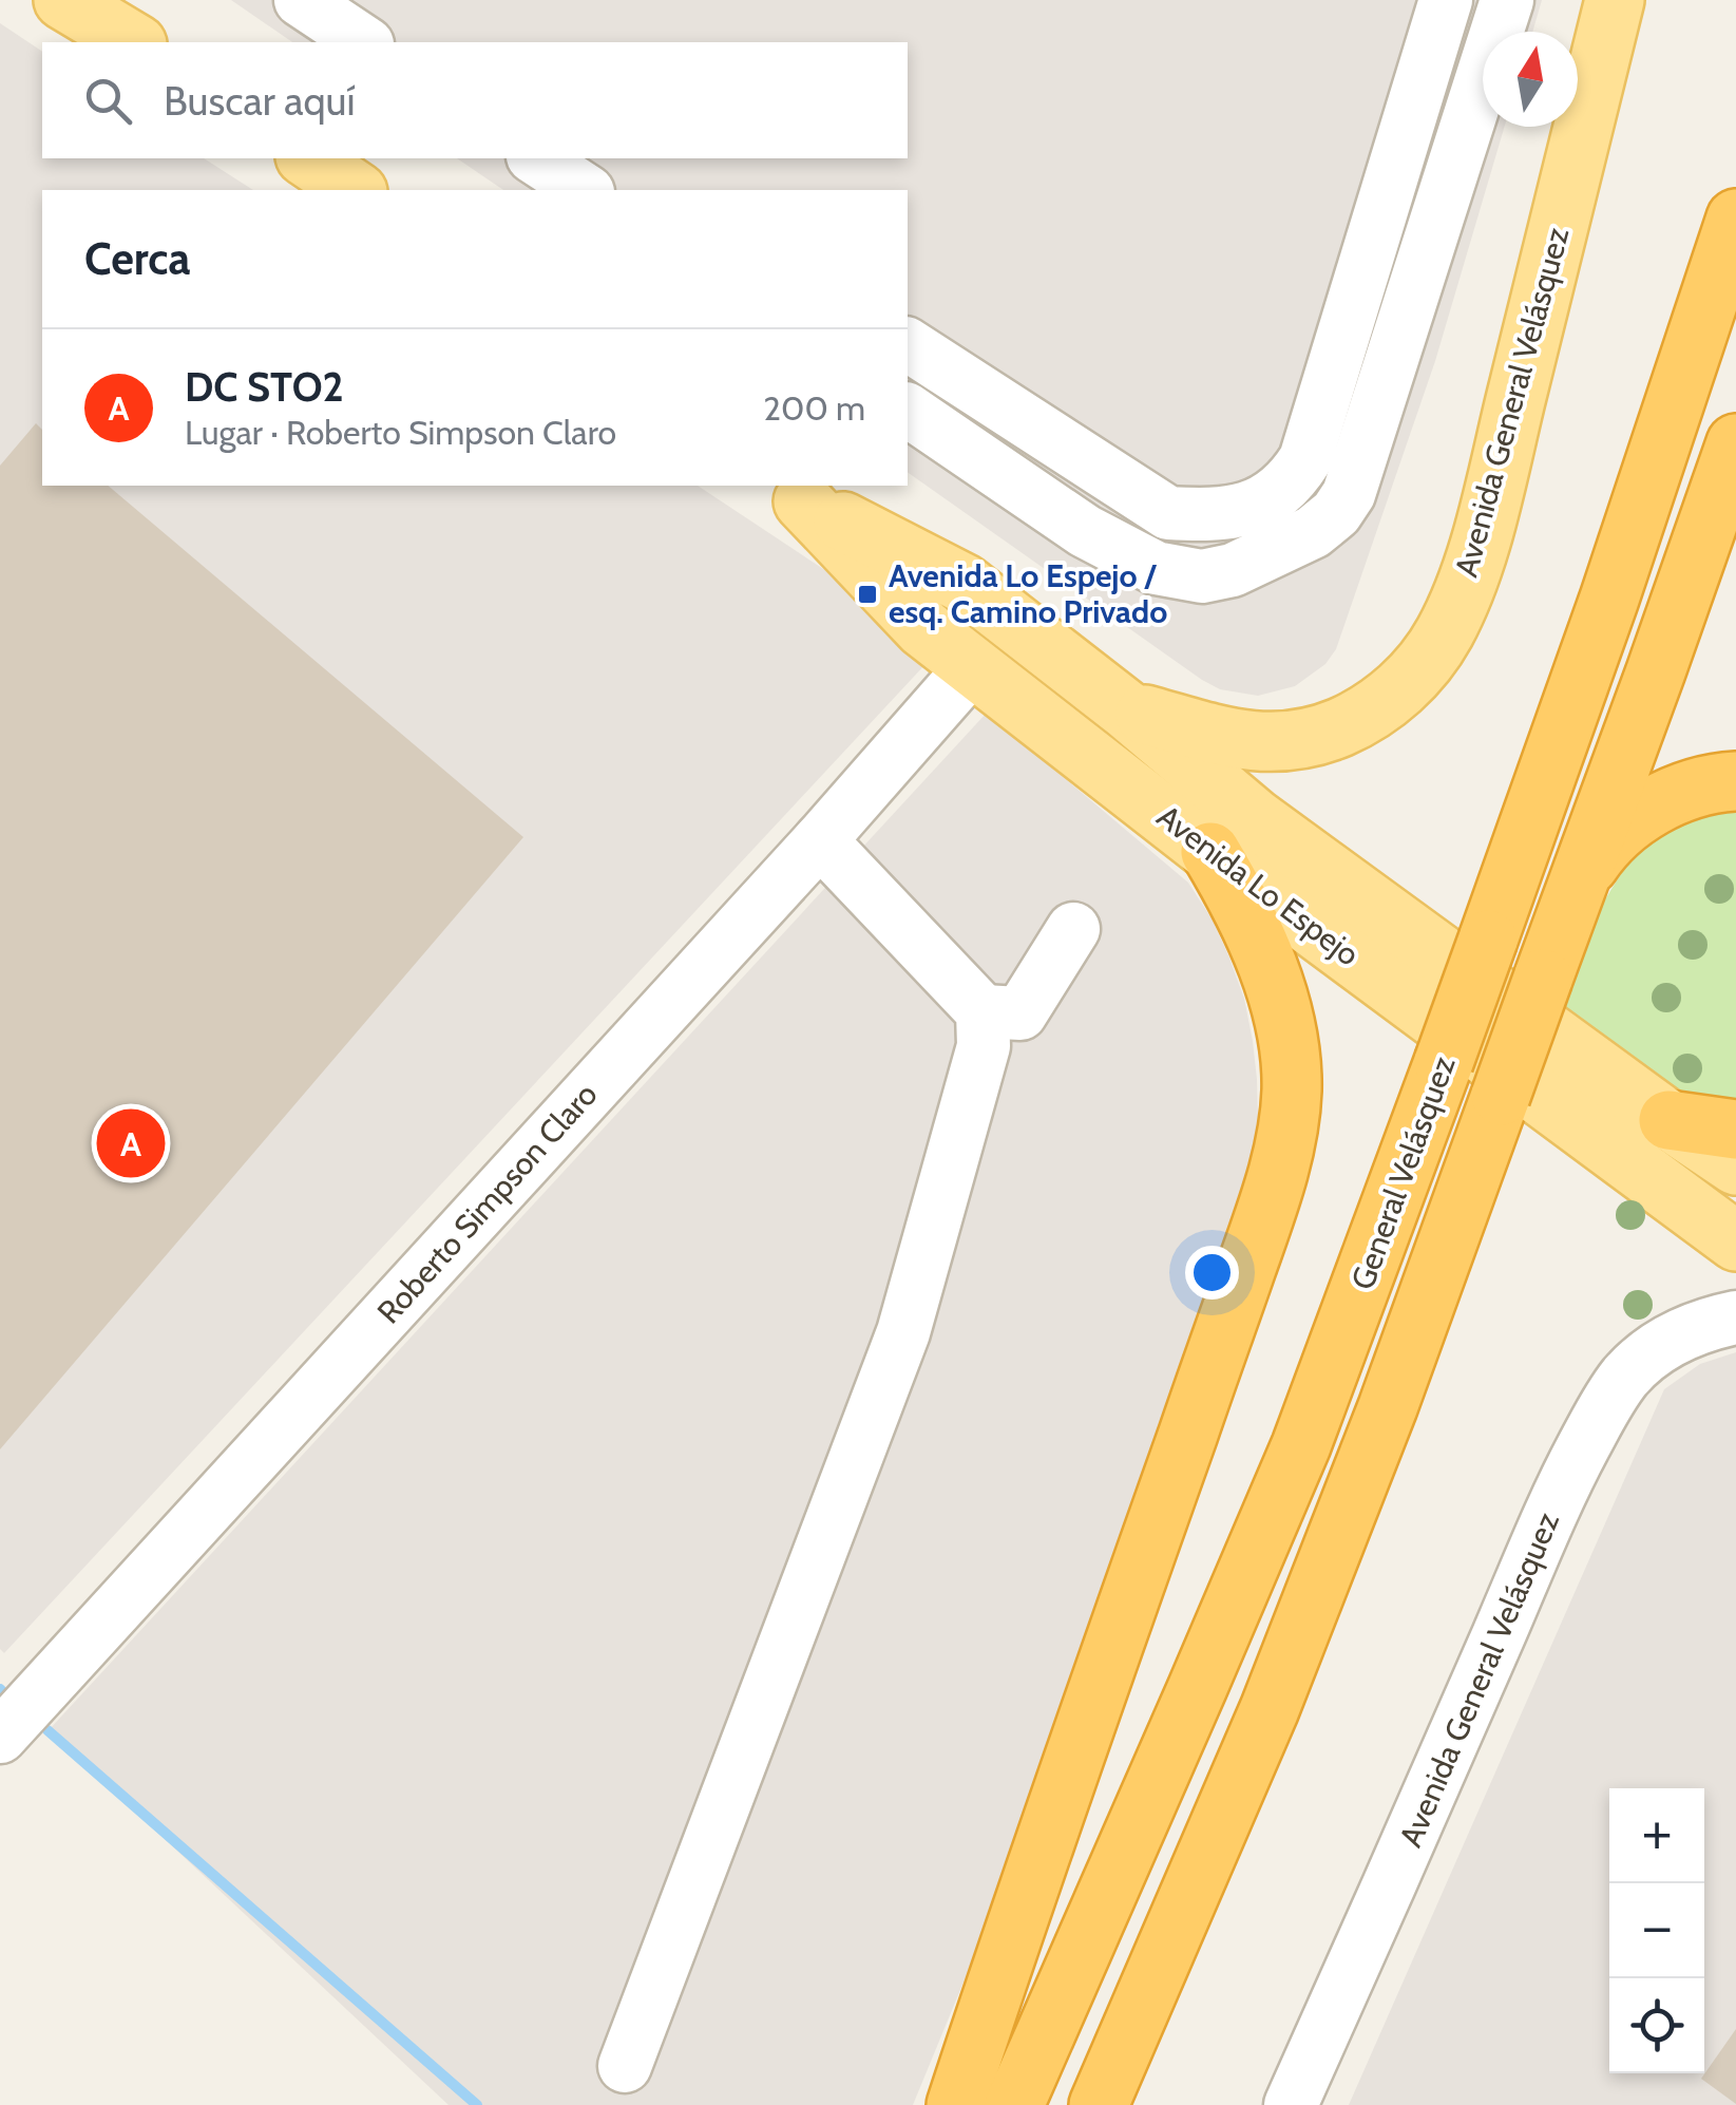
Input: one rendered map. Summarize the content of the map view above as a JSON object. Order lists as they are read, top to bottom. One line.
{"streets":{"highway":["General Velásquez"],"main road":["Avenida General Velásquez","Avenida Lo Espejo"],"street":["Roberto Simpson Claro"]},"crossings":[["Avenida General Velásquez","Avenida Lo Espejo"],["Avenida Lo Espejo","Roberto Simpson Claro"]],"places":{"transit":["Avenida Lo Espejo / esq. Camino Privado"]},"north":"top","page":{"search":"Buscar aquí","heading":"Cerca","list":[{"mark":"A","name":"DC STO2","note":"Lugar · Roberto Simpson Claro","value":"200 m"}],"pins":"A","map_buttons":["+","−"]}}
